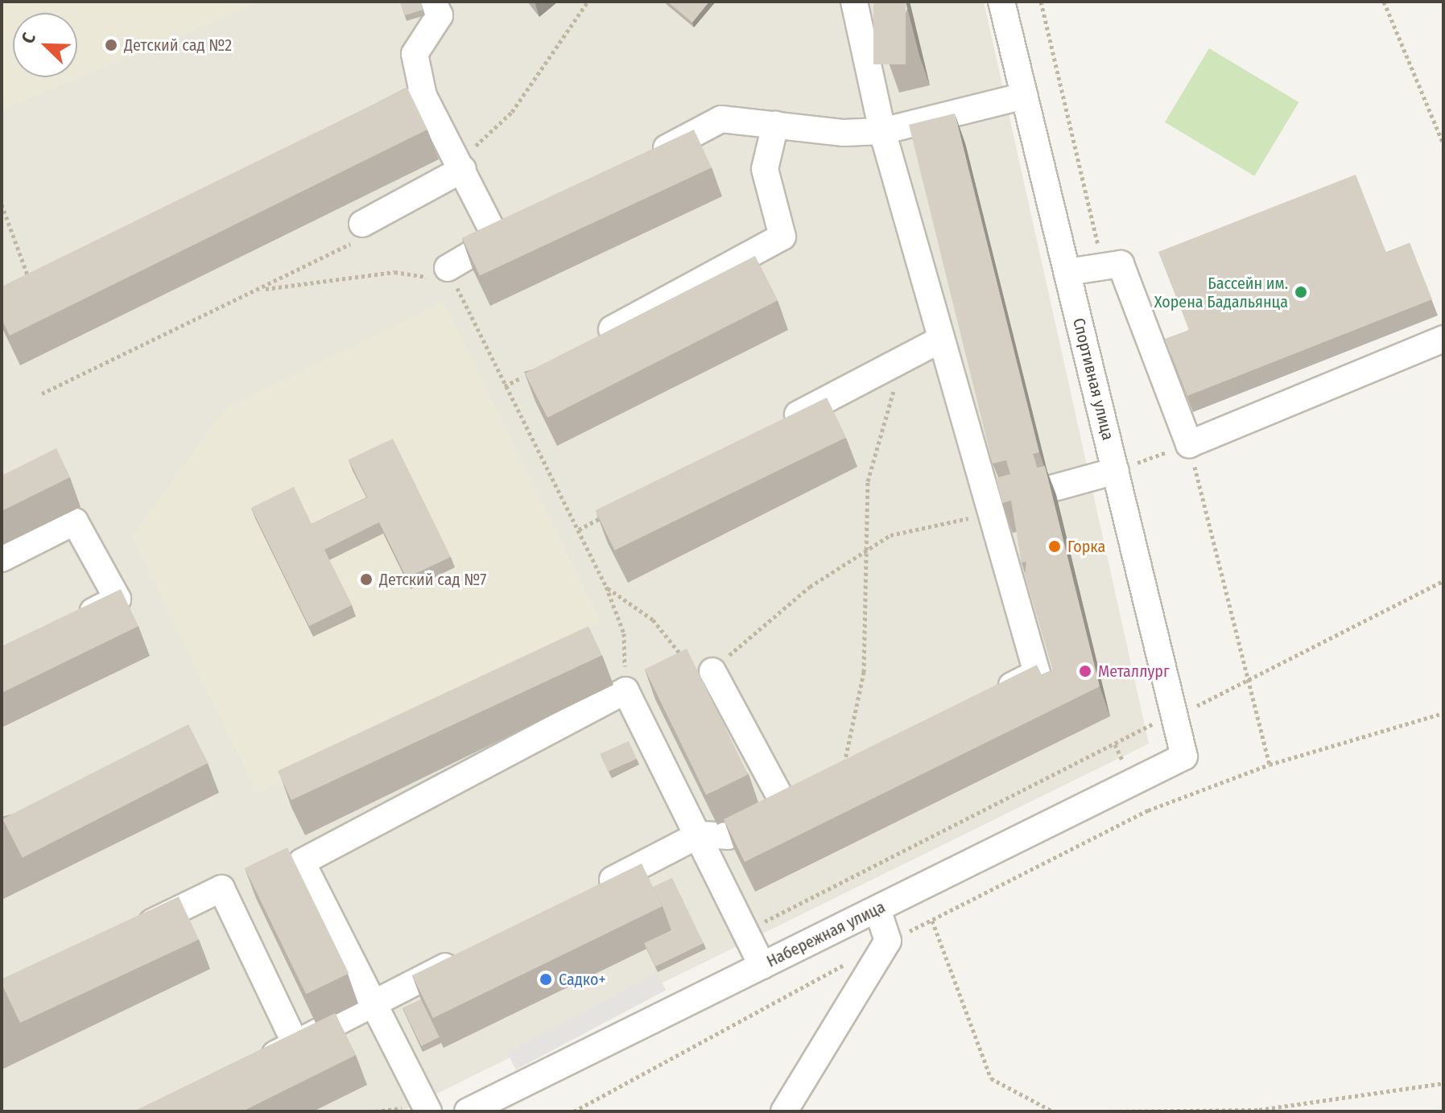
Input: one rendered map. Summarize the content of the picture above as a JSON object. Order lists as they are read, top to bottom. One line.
{"streets":{"street":["Спортивная улица","Набережная улица"]},"crossings":[["Спортивная улица","Набережная улица"]],"places":["Детский сад №2","Бассейн им. Хорена Бадальянца","Горка","Детский сад №7","Металлург","Садко+"],"north":"top left"}
